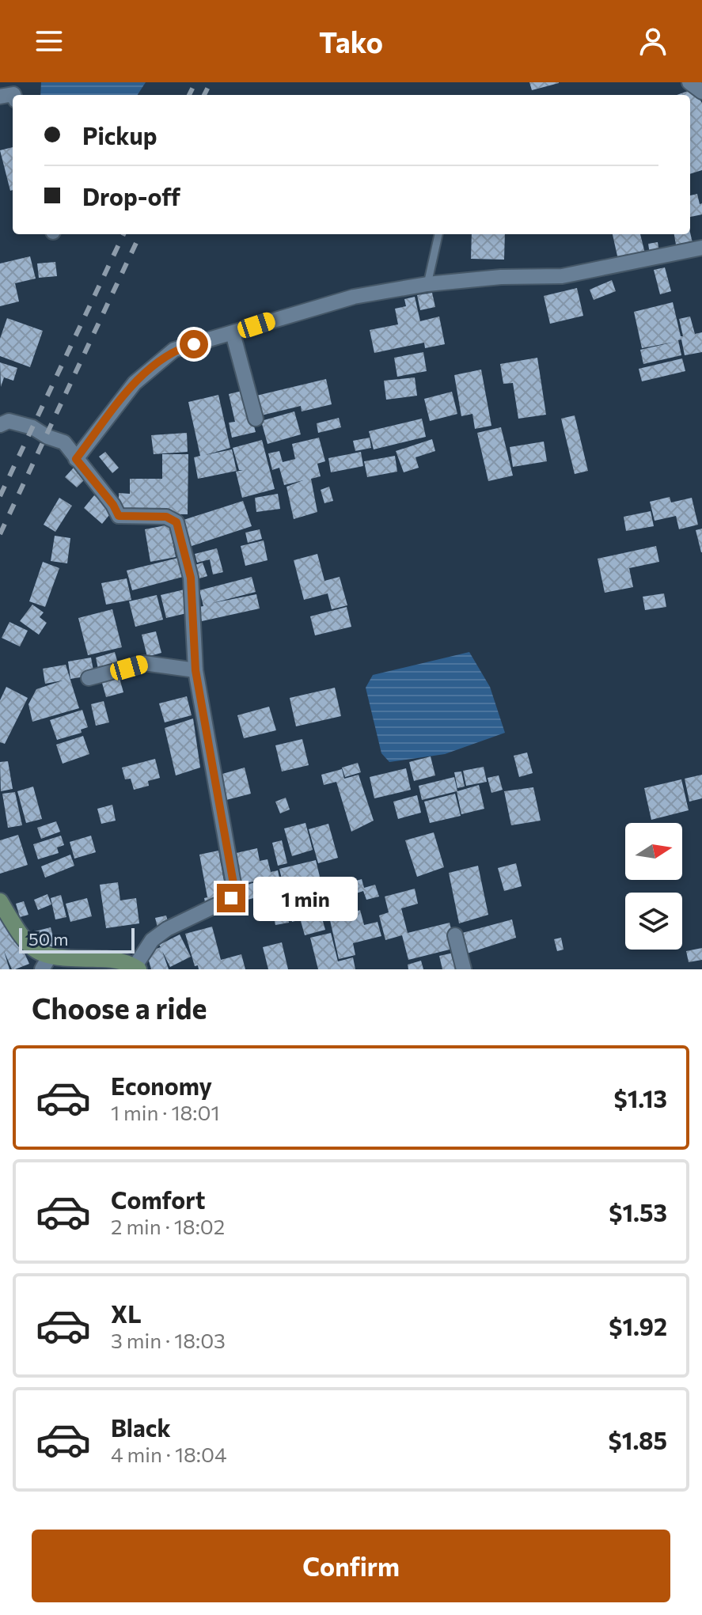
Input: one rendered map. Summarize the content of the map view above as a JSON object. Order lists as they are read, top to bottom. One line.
{"scale_bar":"50 m","north":"right","page":{"header":"Tako","banner":["Pickup","Drop-off"],"bubble":"1 min","scale":"50 m","heading":"Choose a ride","list":[{"name":"Economy","note":"1 min · 18:01","value":"$1.13"},{"name":"Comfort","note":"2 min · 18:02","value":"$1.53"},{"name":"XL","note":"3 min · 18:03","value":"$1.92"},{"name":"Black","note":"4 min · 18:04","value":"$1.85"}],"buttons":"Confirm"}}
